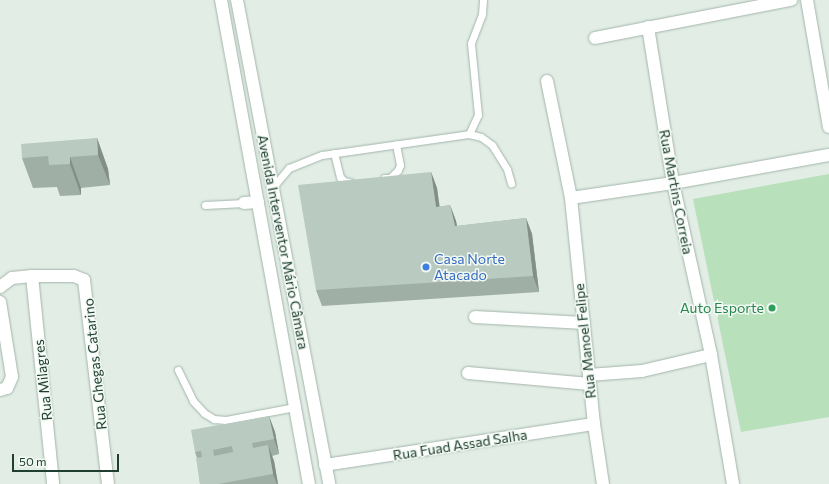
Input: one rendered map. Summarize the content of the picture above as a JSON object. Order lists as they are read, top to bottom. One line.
{"streets":{"street":["Rua Martins Correia","Avenida Interventor Mário Câmara","Rua Manoel Felipe","Rua Ghegas Catarino","Rua Milagres","Rua Fuad Assad Salha"]},"crossings":[["Avenida Interventor Mário Câmara","Rua Fuad Assad Salha"],["Rua Manoel Felipe","Rua Fuad Assad Salha"],["Rua Ghegas Catarino","Rua Milagres"]],"places":["Casa Norte Atacado","Auto Esporte"],"scale_bar":"50 m"}
